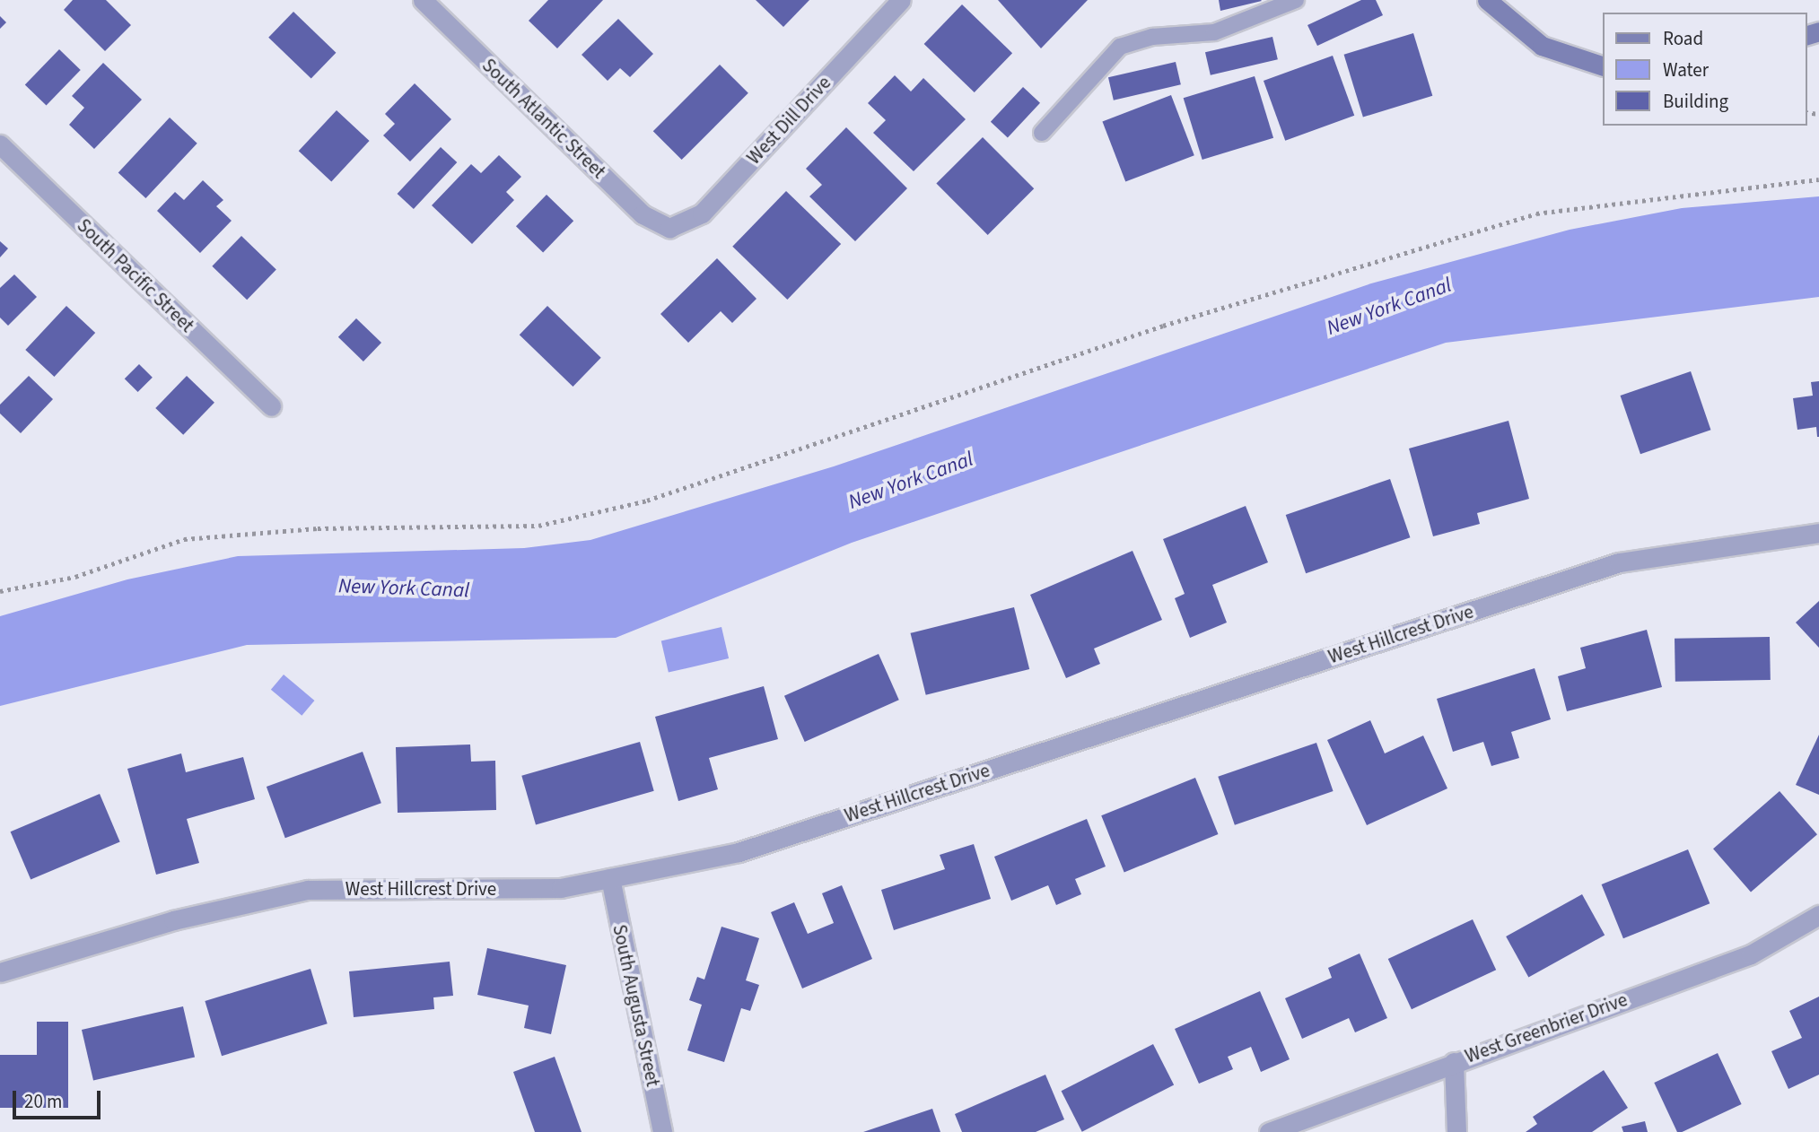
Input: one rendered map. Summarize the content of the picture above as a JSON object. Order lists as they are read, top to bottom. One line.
{"streets":{"street":["South Atlantic Street","West Dill Drive","South Pacific Street","West Hillcrest Drive","South Augusta Street","West Greenbrier Drive"]},"crossings":[["South Atlantic Street","West Dill Drive"],["West Hillcrest Drive","South Augusta Street"]],"water":["New York Canal"],"legend":["Road","Water","Building"],"scale_bar":"20 m"}
